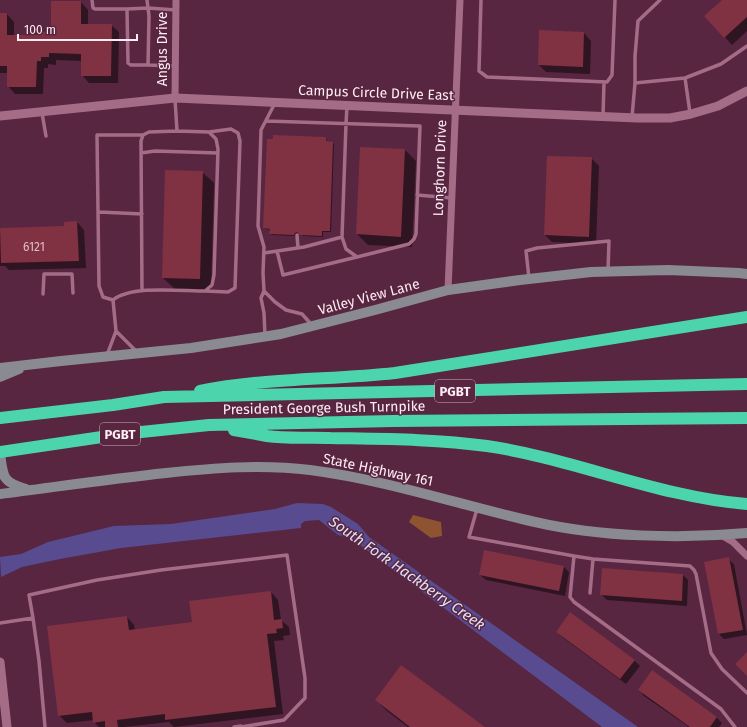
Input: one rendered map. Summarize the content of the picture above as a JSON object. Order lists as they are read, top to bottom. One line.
{"streets":{"highway":["PGBT","President George Bush Turnpike"],"main road":["Valley View Lane","State Highway 161"],"street":["Angus Drive","Campus Circle Drive East","Longhorn Drive"]},"crossings":[["Angus Drive","Campus Circle Drive East"],["Campus Circle Drive East","Longhorn Drive"],["Longhorn Drive","Valley View Lane"]],"water":["South Fork Hackberry Creek"],"house_numbers":["6121"],"scale_bar":"100 m"}
